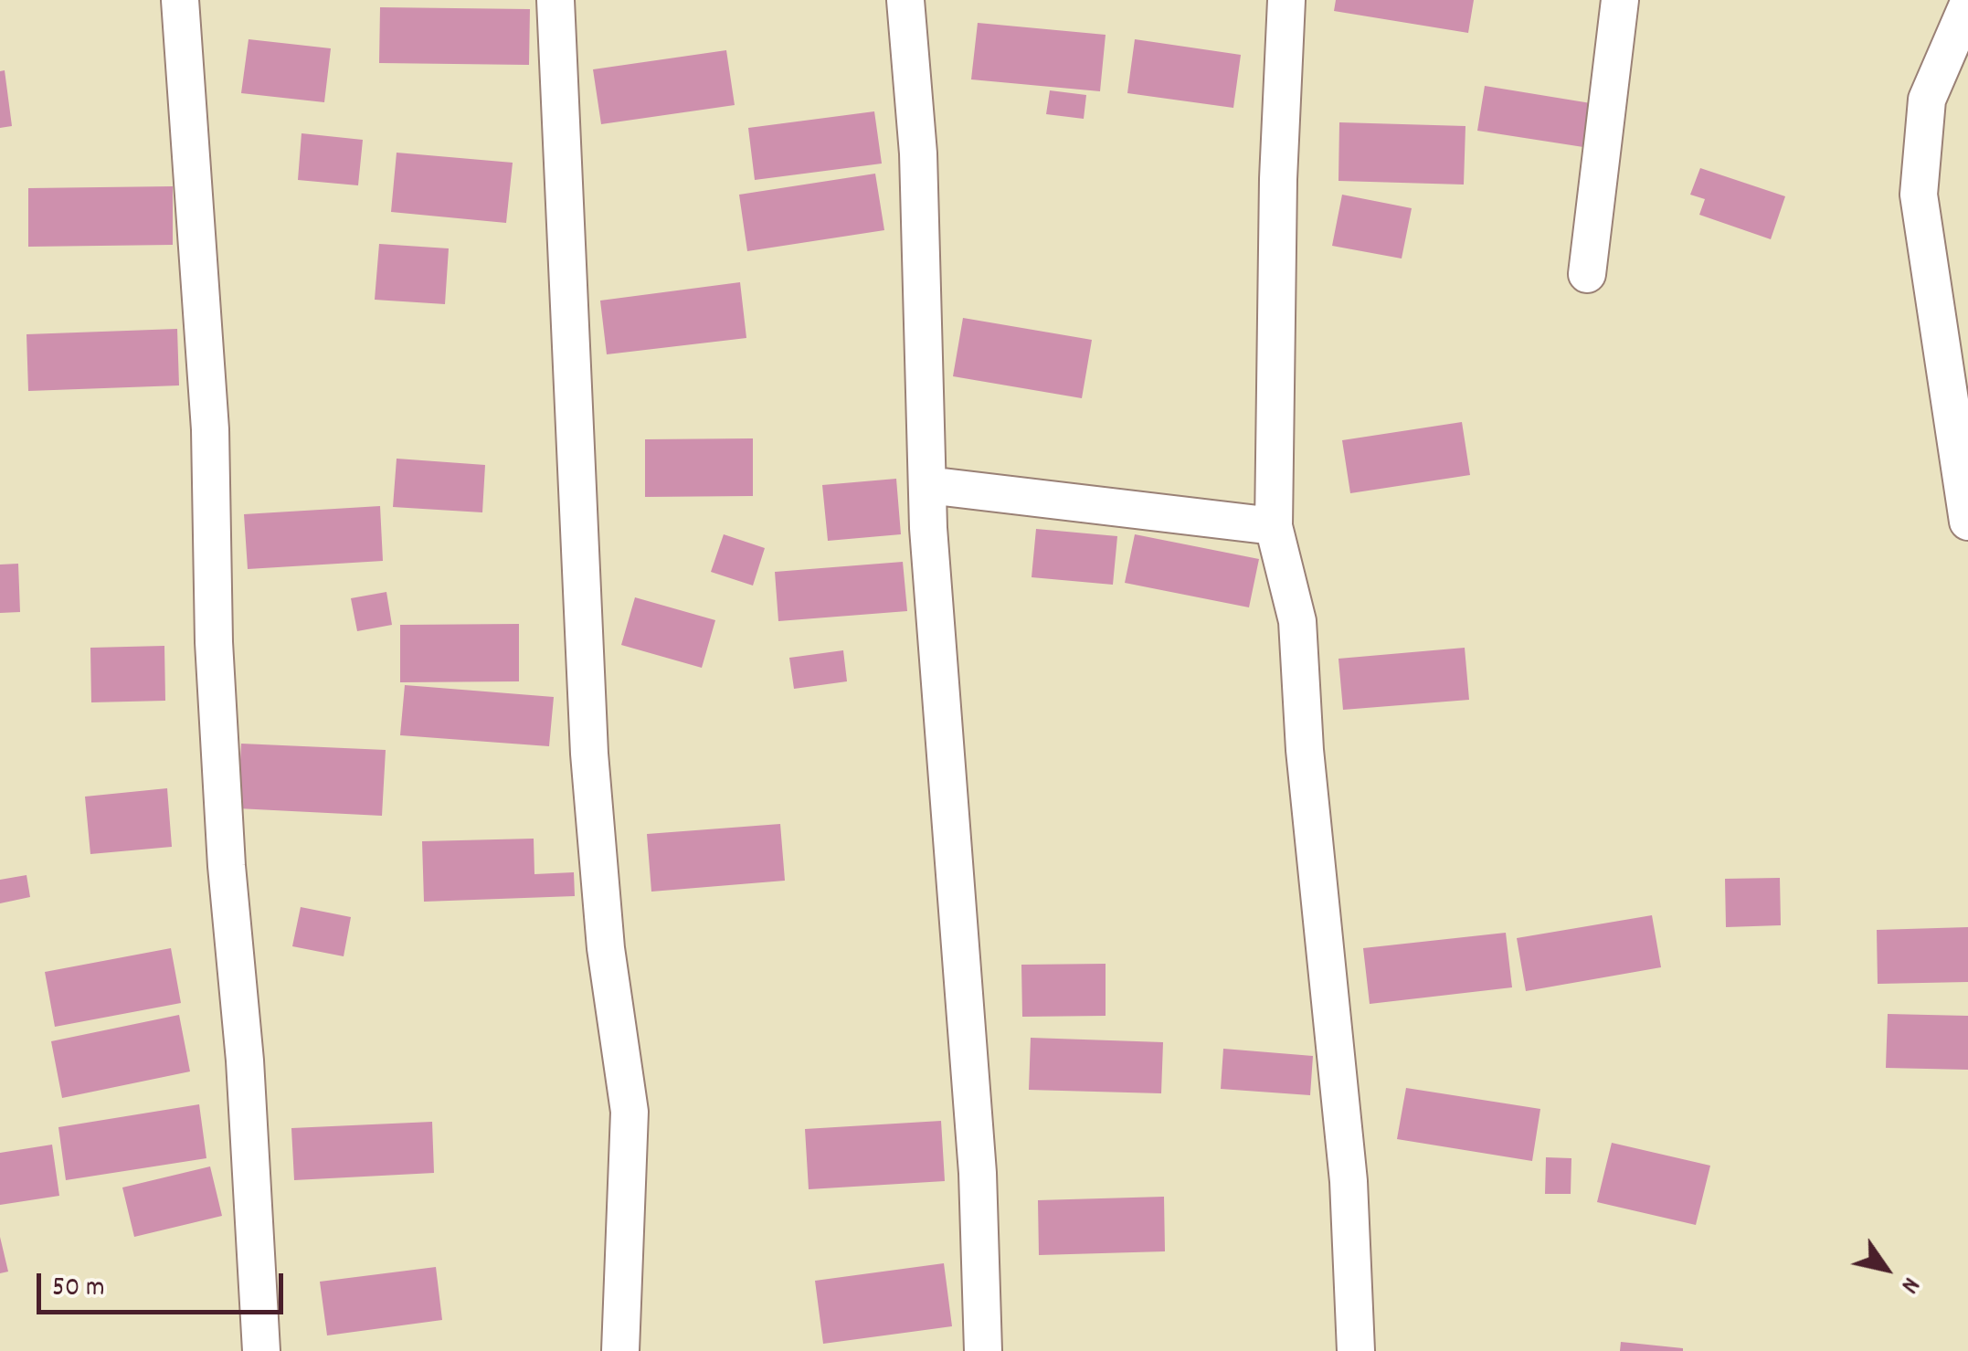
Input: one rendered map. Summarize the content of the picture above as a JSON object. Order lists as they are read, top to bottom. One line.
{"scale_bar":"50 m","north":"bottom right"}
